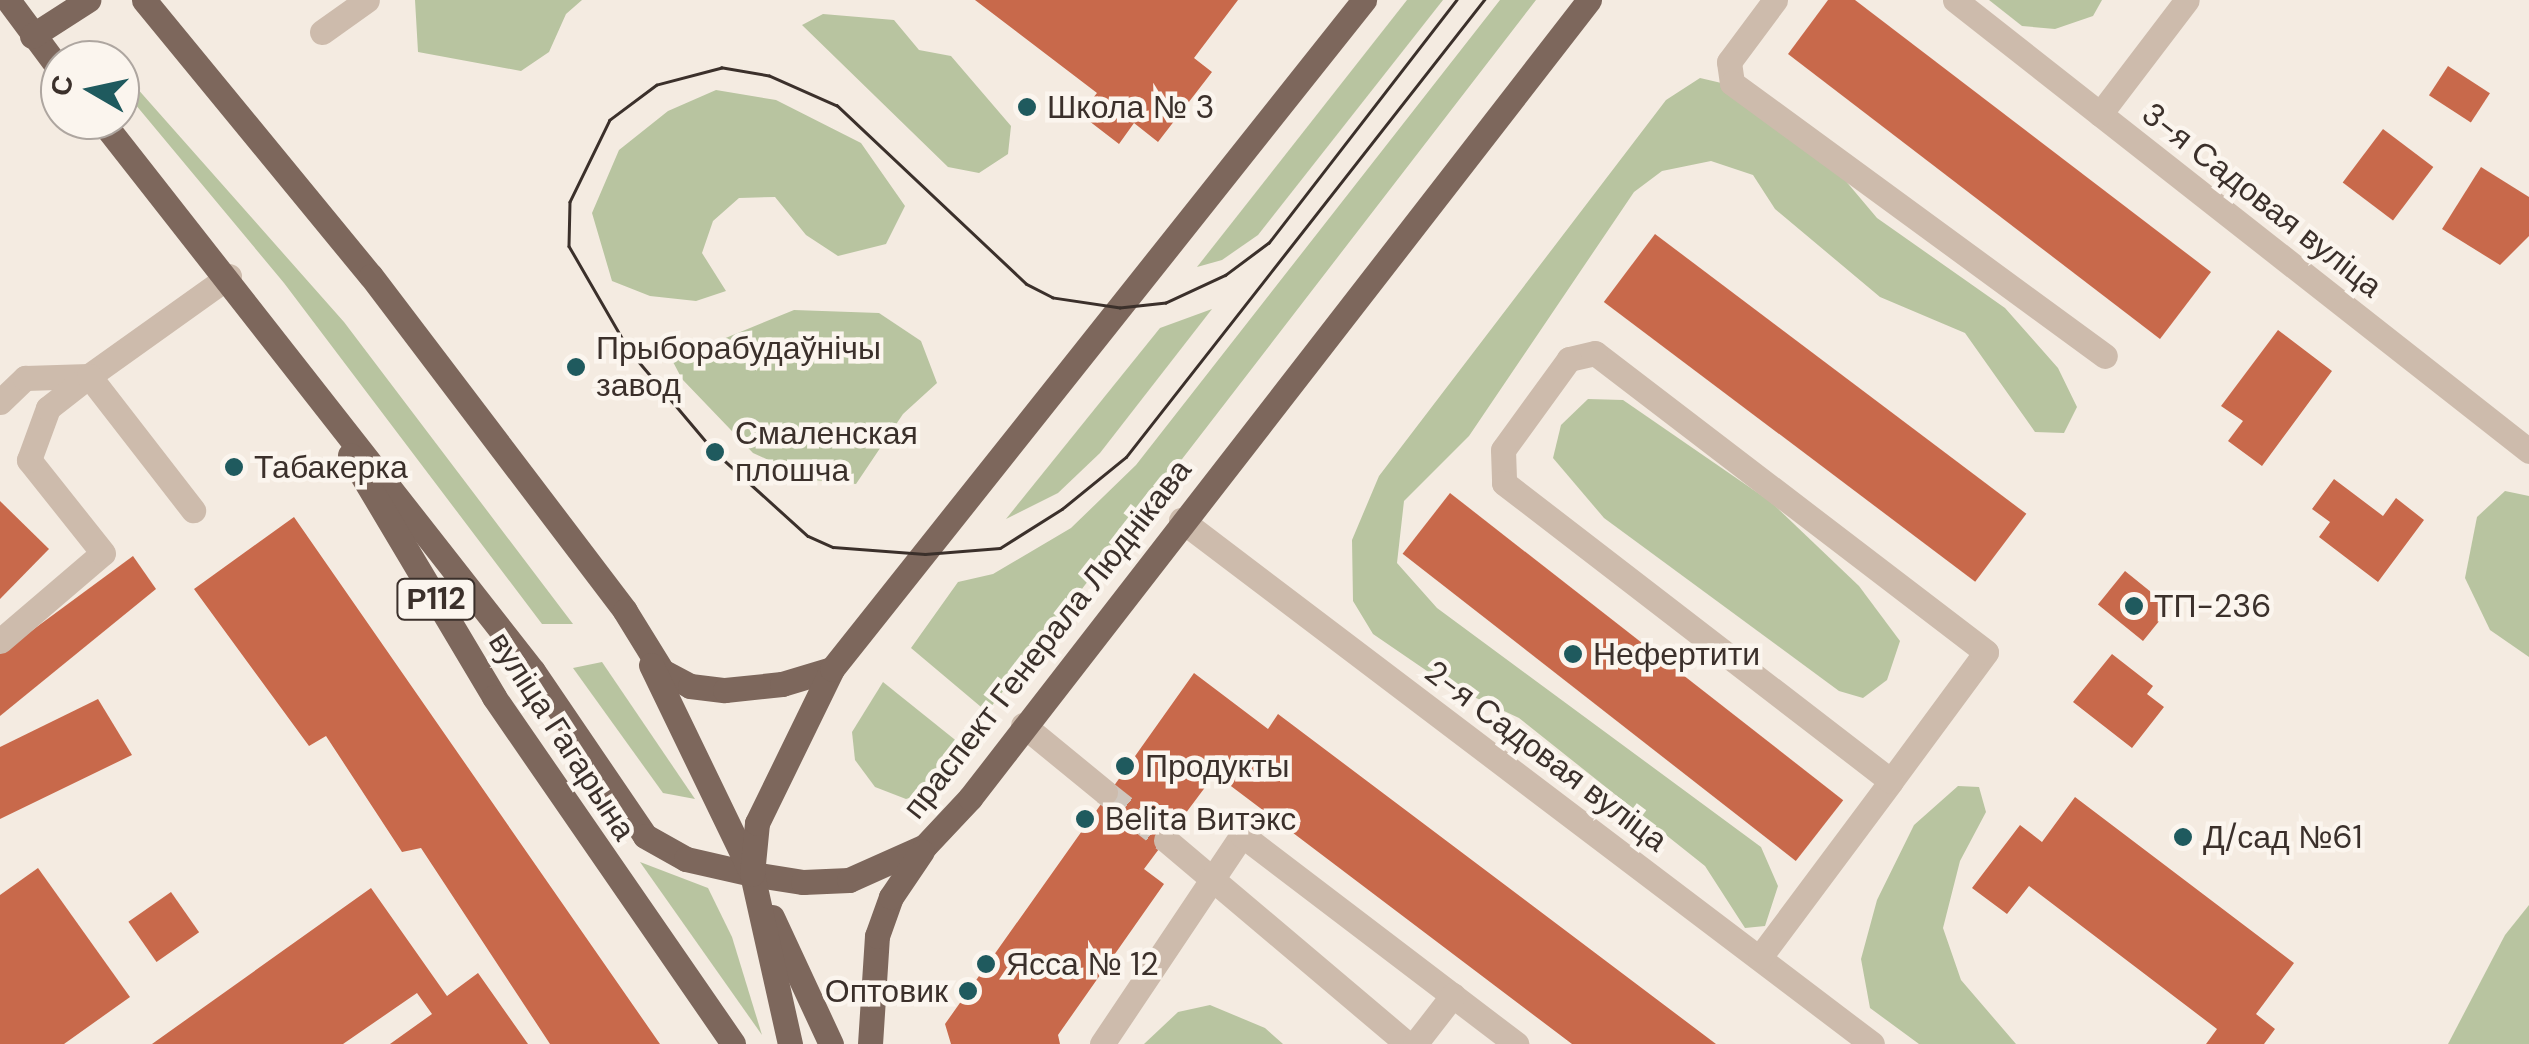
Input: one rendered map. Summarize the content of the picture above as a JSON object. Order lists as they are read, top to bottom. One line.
{"streets":{"main road":["Р112","праспект Генерала Люднікава","вуліца Гагарына"],"street":["3-я Садовая вуліца","2-я Садовая вуліца"]},"crossings":[["праспект Генерала Люднікава","вуліца Гагарына"],["праспект Генерала Люднікава","2-я Садовая вуліца"]],"places":["Школа № 3","Прыборабудаўнічы завод","Смаленская плошча","Табакерка","ТП-236","Нефертити","Продукты","Belita Витэкс","Д/сад №61","Ясса № 12","Оптовик"],"north":"left"}
